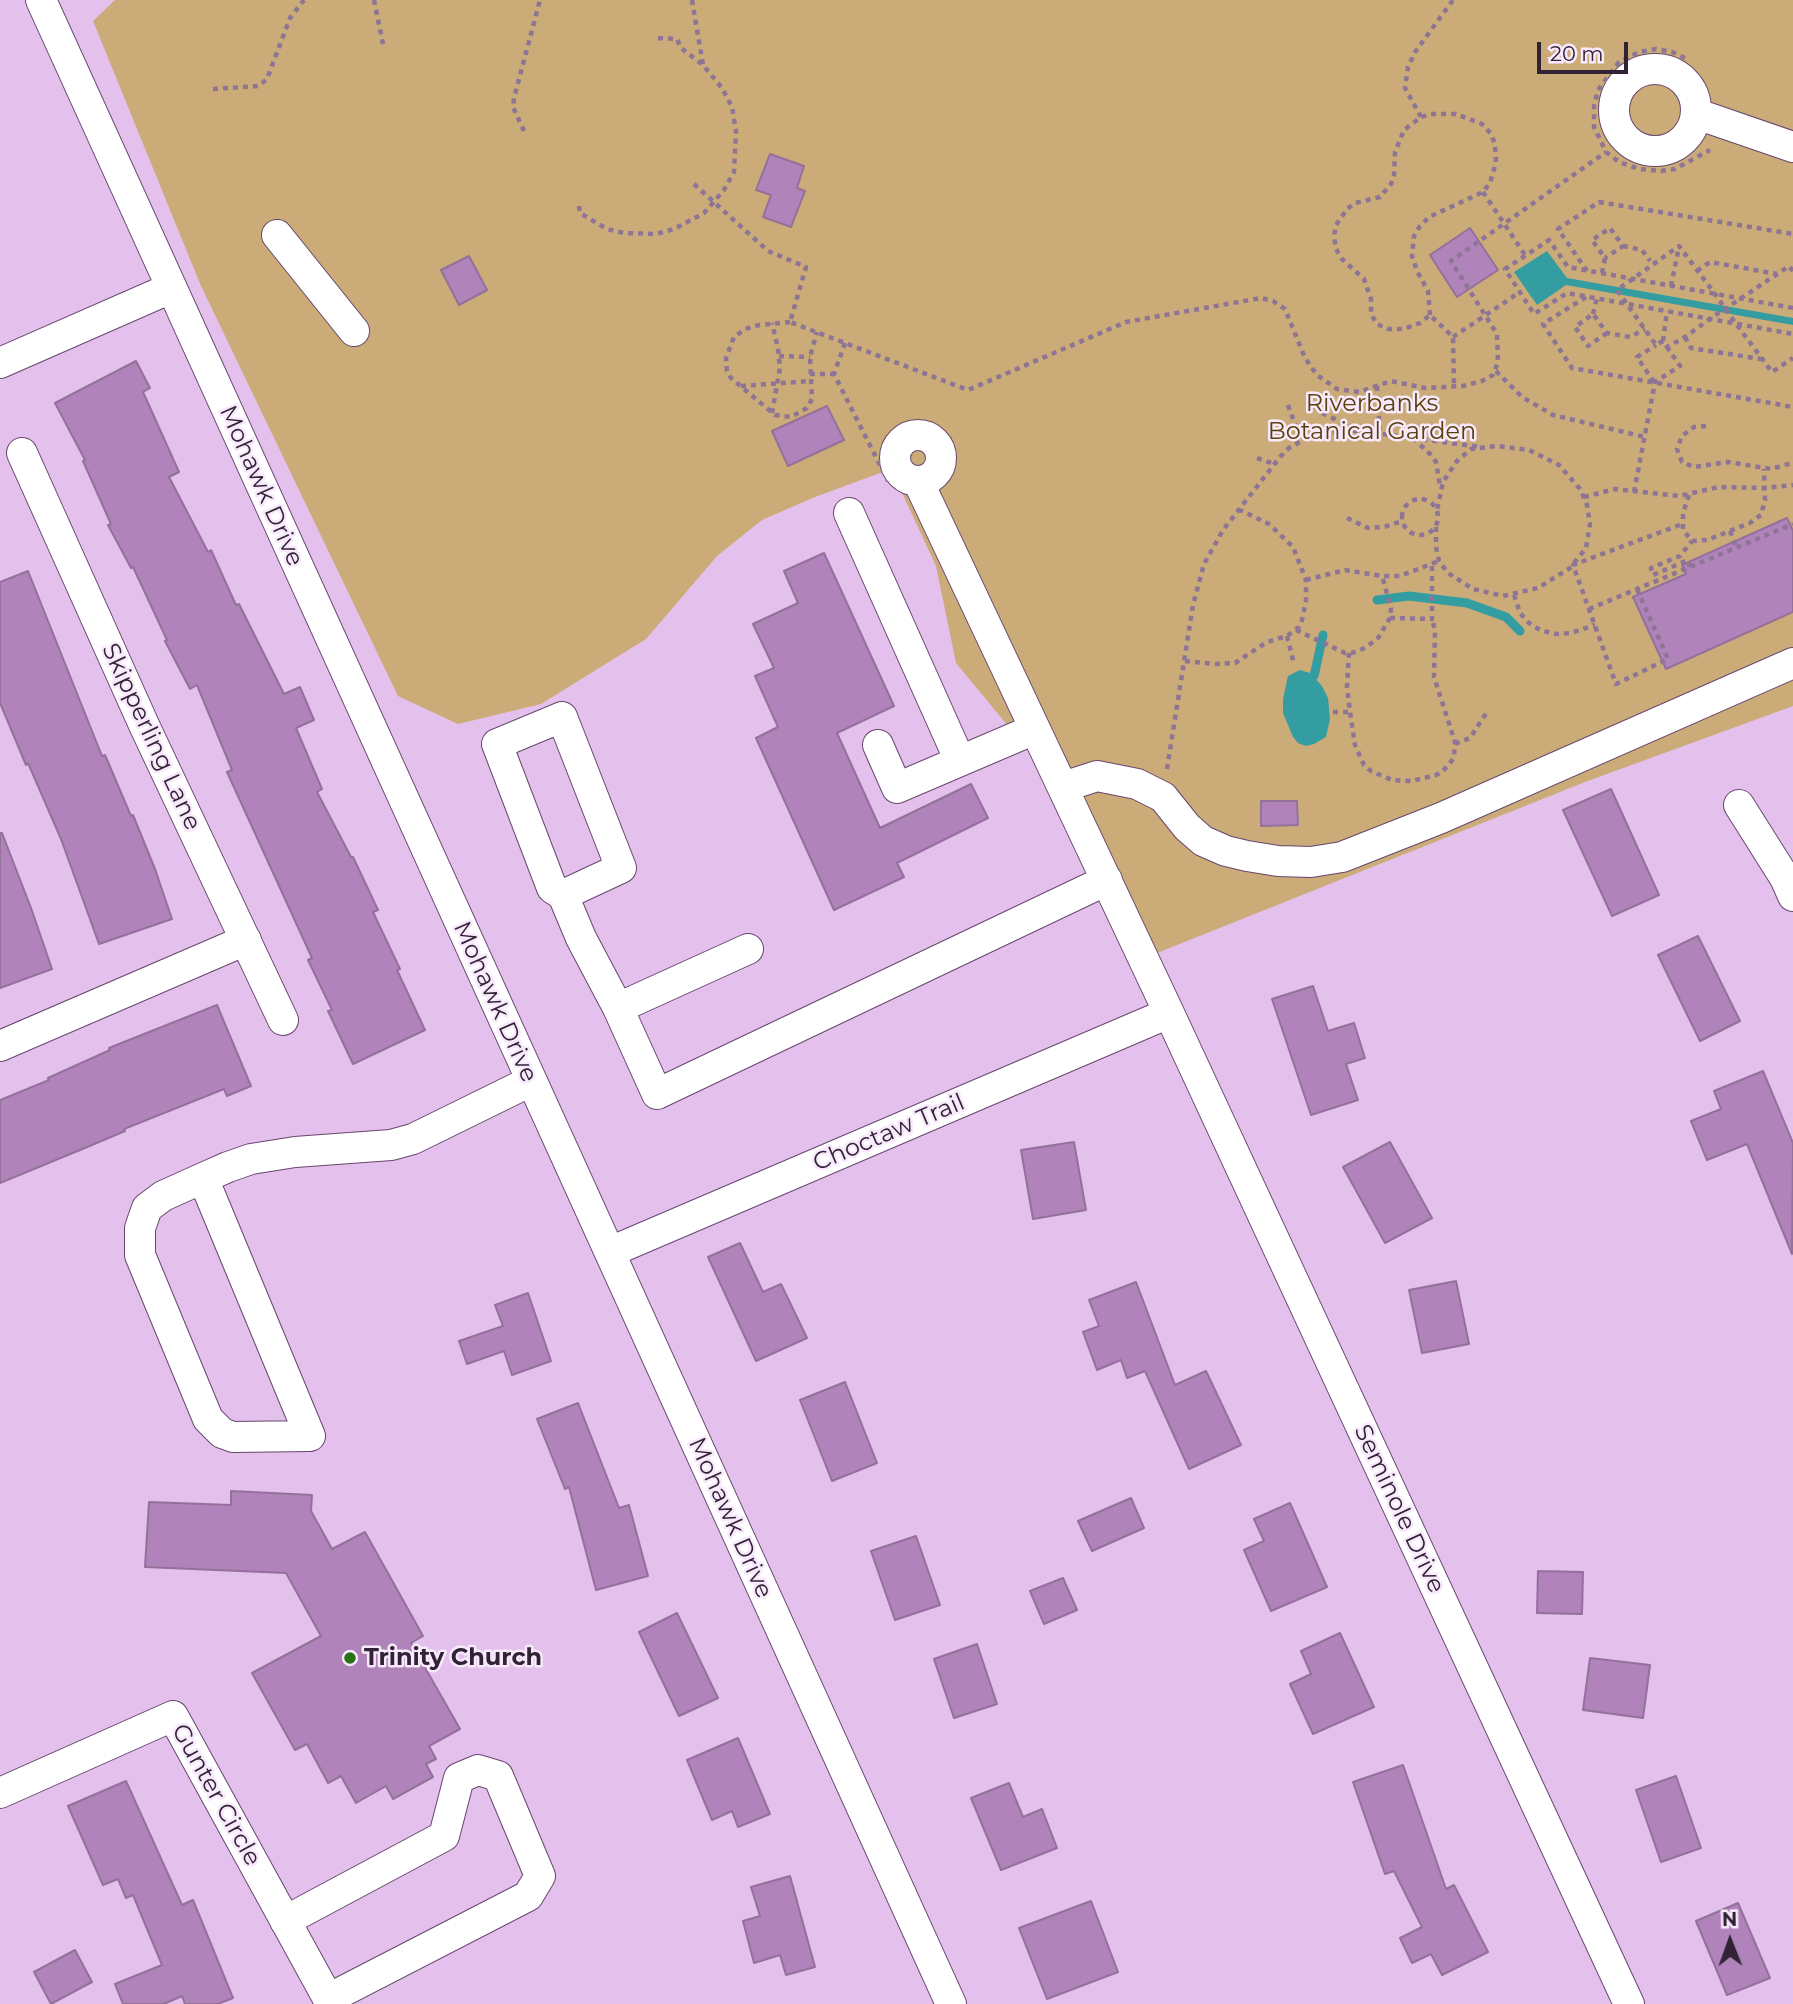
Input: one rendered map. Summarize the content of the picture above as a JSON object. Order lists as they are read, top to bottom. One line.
{"streets":{"street":["Mohawk Drive","Skipperling Lane","Choctaw Trail","Seminole Drive","Gunter Circle"]},"crossings":[["Mohawk Drive","Choctaw Trail"],["Choctaw Trail","Seminole Drive"]],"parks":["Riverbanks Botanical Garden"],"places":["Trinity Church"],"scale_bar":"20 m","north":"top"}
